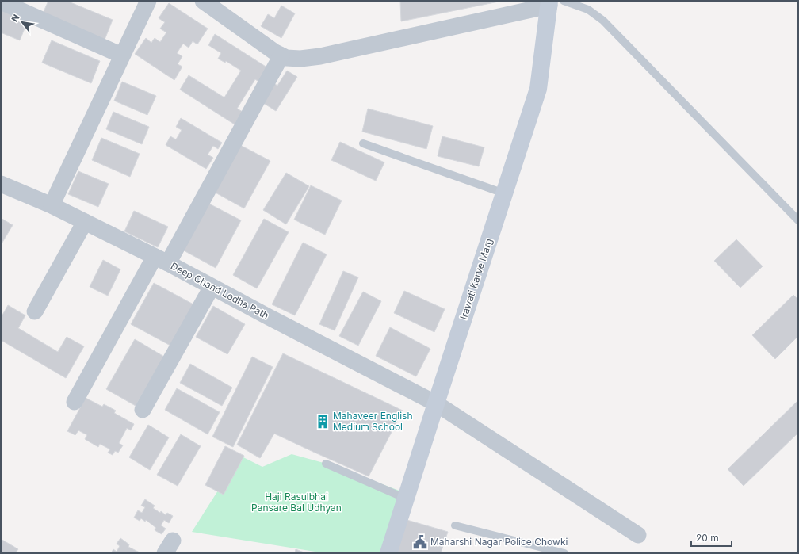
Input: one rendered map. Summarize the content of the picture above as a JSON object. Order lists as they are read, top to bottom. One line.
{"streets":{"main road":["Irawati Karve Marg"],"street":["Deep Chand Lodha Path"]},"crossings":[["Irawati Karve Marg","Deep Chand Lodha Path"]],"parks":["Haji Rasulbhai Pansare Bal Udhyan"],"places":{"building":["Mahaveer English Medium School"],"public building":["Maharshi Nagar Police Chowki"]},"scale_bar":"20 m","north":"top left"}
